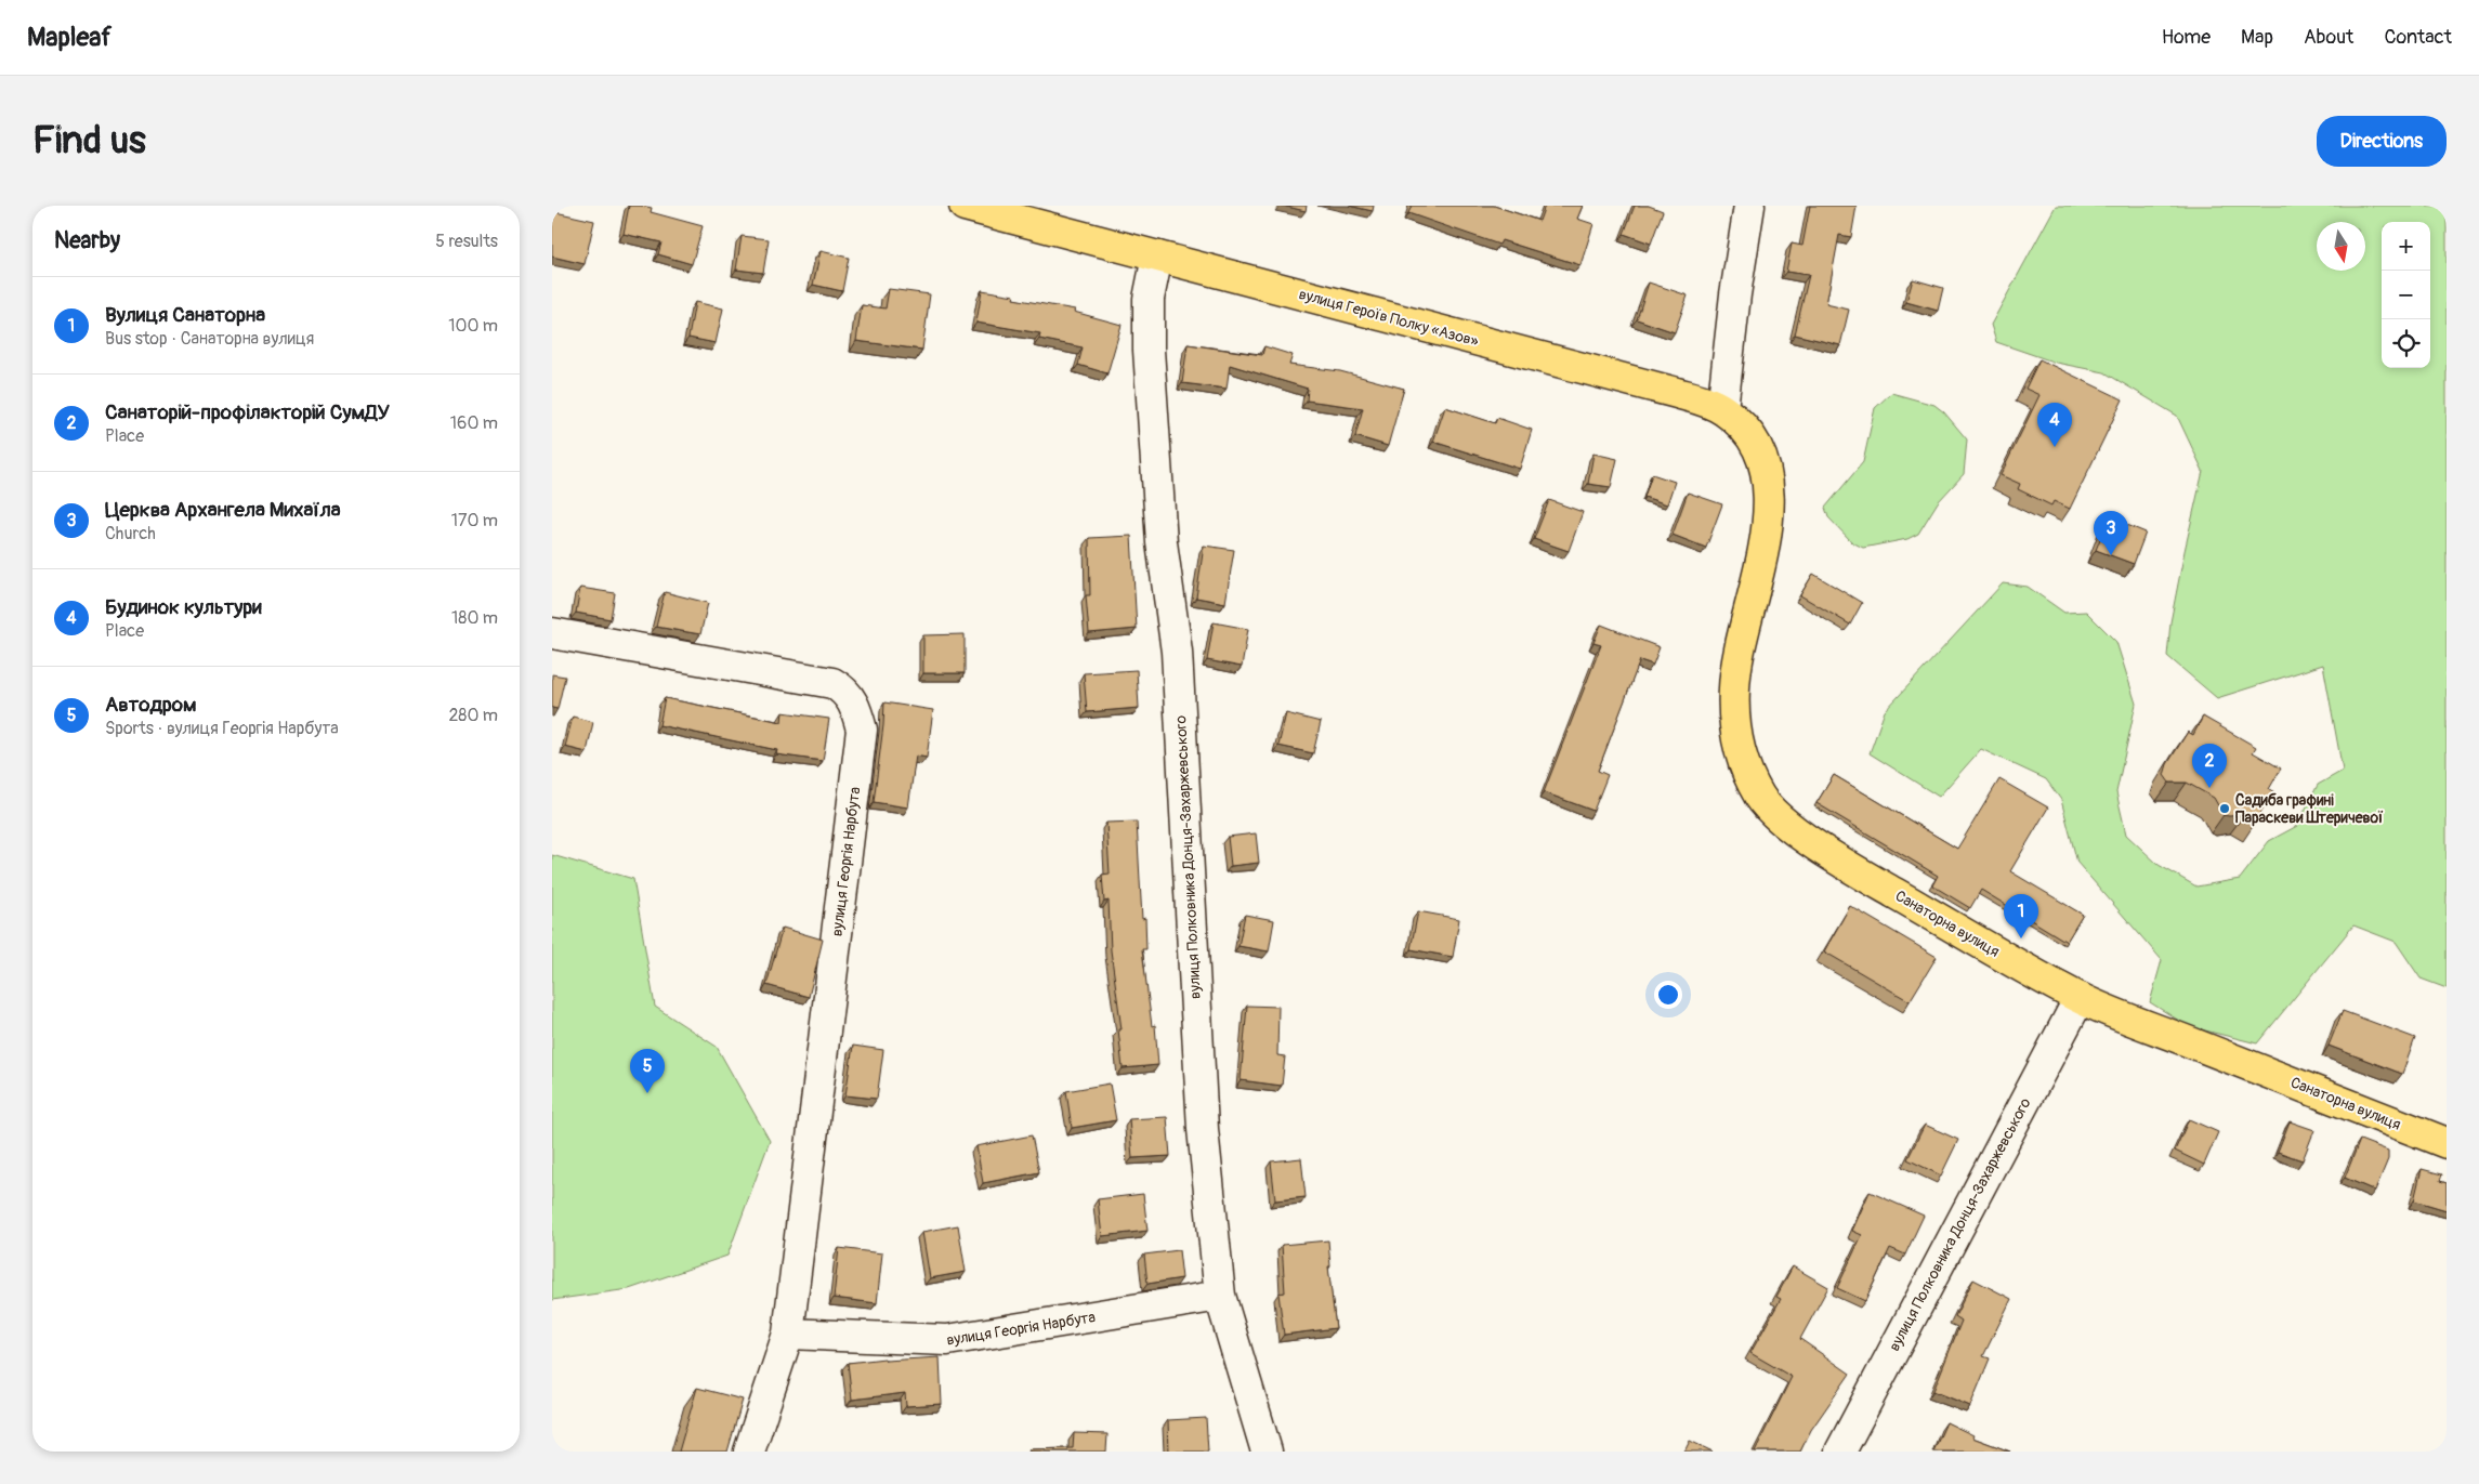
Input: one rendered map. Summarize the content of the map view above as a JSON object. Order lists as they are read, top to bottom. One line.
{"streets":{"main road":["вулиця Героїв Полку «Азов»","Санаторна вулиця"],"street":["вулиця Полковника Донця-Захаржевського","вулиця Георгія Нарбута"]},"crossings":[["вулиця Героїв Полку «Азов»","вулиця Полковника Донця-Захаржевського"],["вулиця Героїв Полку «Азов»","Санаторна вулиця"],["вулиця Полковника Донця-Захаржевського","вулиця Георгія Нарбута"],["вулиця Полковника Донця-Захаржевського","Санаторна вулиця"]],"places":["Садиба графині Параскеви Штеричевої"],"north":"bottom","page":{"header":"Mapleaf","nav":["Home","Map","About","Contact"],"buttons":"Directions","title":"Find us","heading":["Nearby","5 results"],"map_buttons":["+","−"],"list":[{"mark":"1","name":"Вулиця Санаторна","note":"Bus stop · Санаторна вулиця","value":"100 m"},{"mark":"2","name":"Санаторій-профілакторій СумДУ","note":"Place","value":"160 m"},{"mark":"3","name":"Церква Архангела Михаїла","note":"Church","value":"170 m"},{"mark":"4","name":"Будинок культури","note":"Place","value":"180 m"},{"mark":"5","name":"Автодром","note":"Sports · вулиця Георгія Нарбута","value":"280 m"}],"pins":["4","3","2","1","5"]}}
